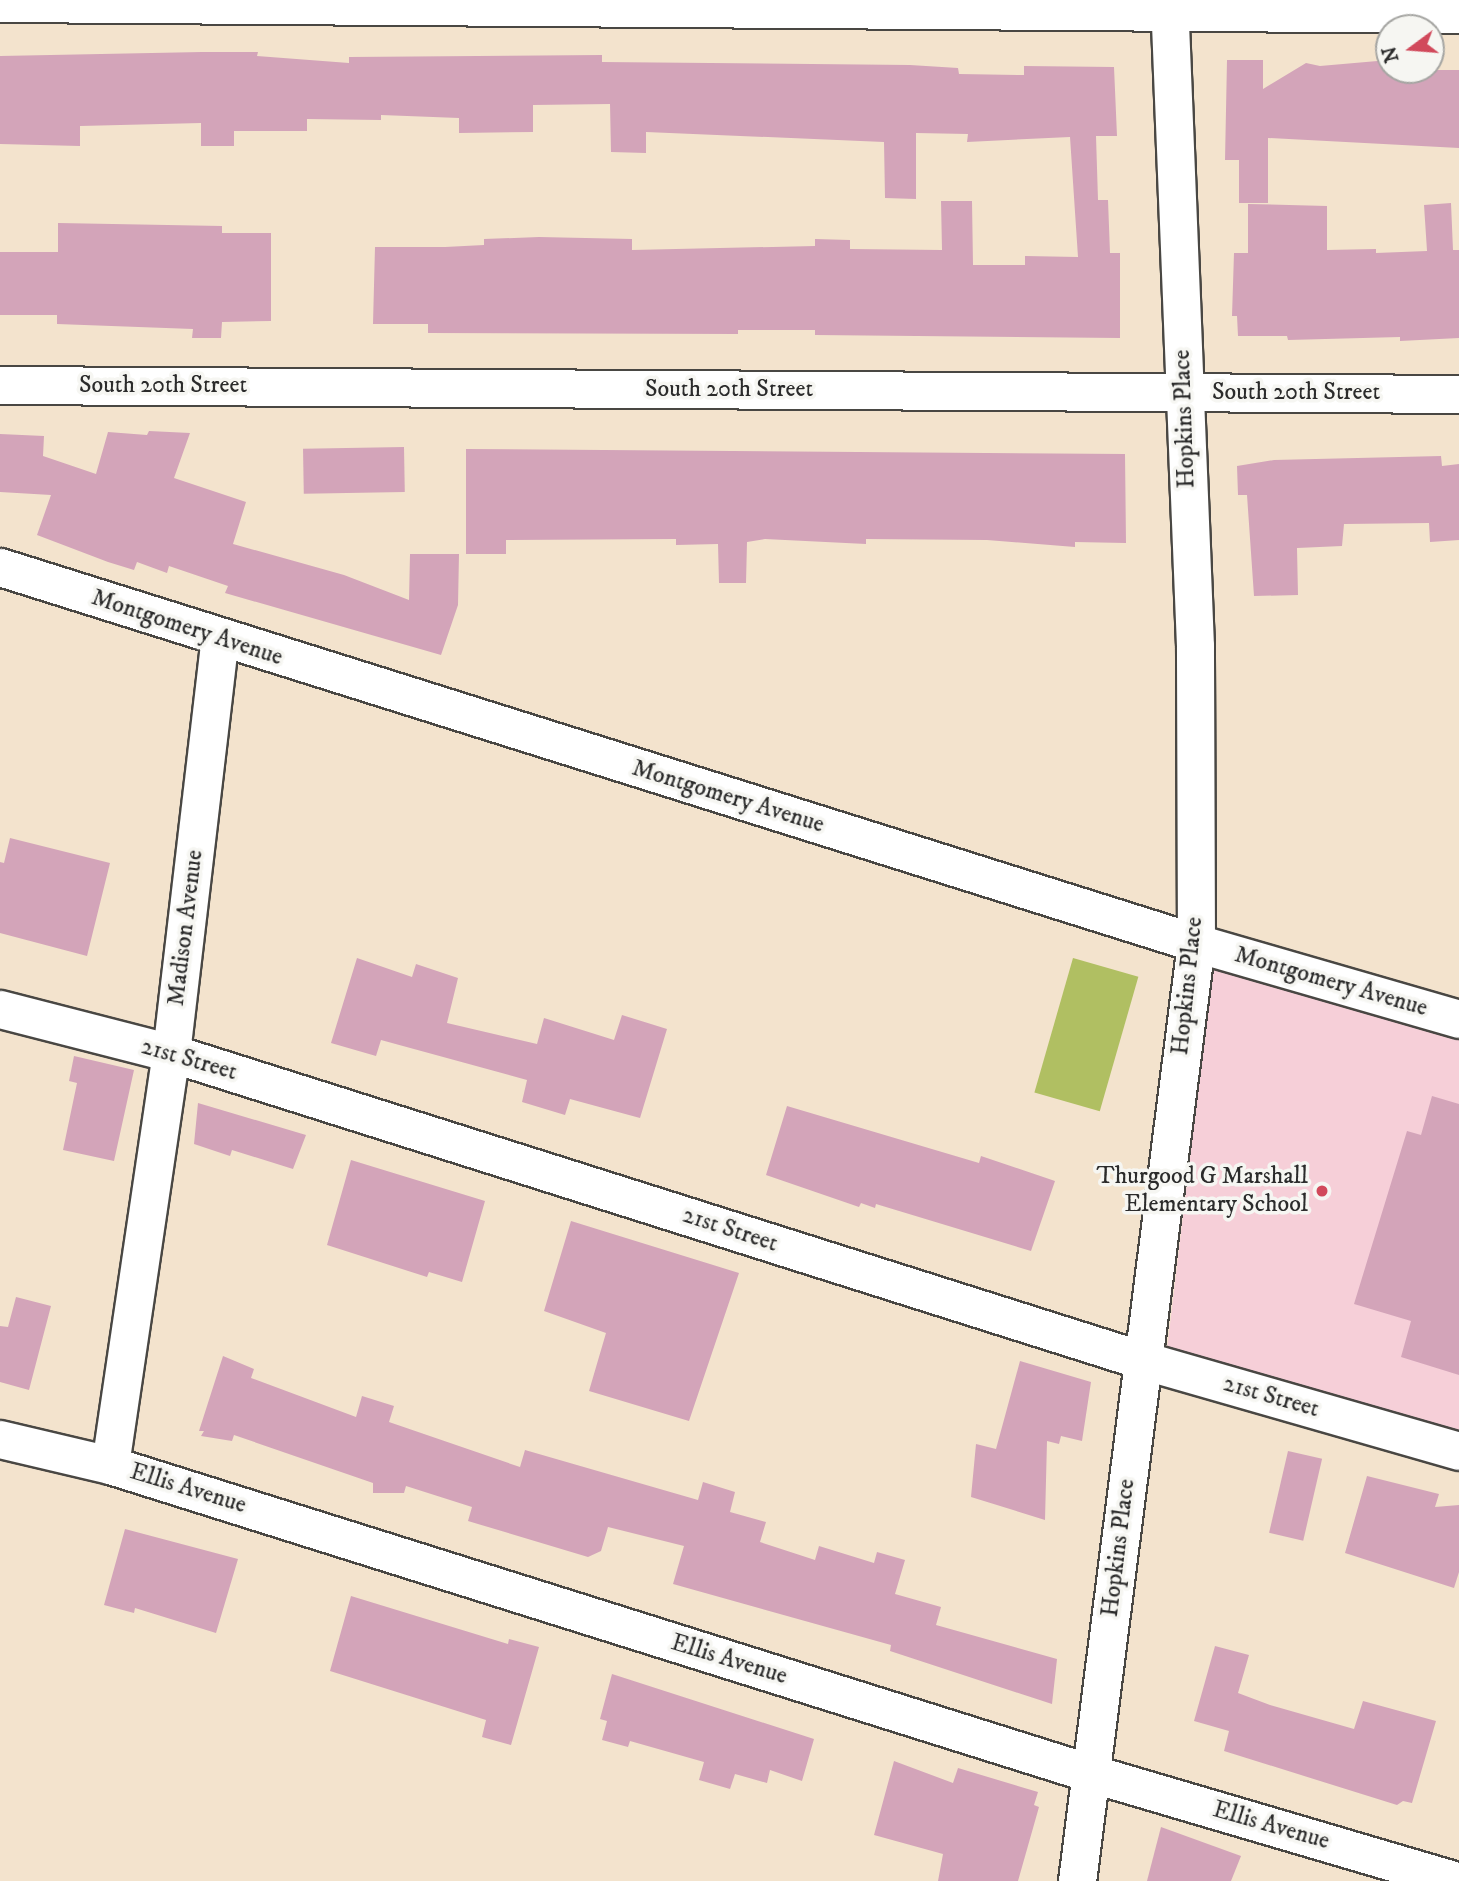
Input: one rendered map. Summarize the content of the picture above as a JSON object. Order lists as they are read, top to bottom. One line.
{"streets":{"street":["South 20th Street","Hopkins Place","Montgomery Avenue","Madison Avenue","21st Street","Ellis Avenue"]},"crossings":[["South 20th Street","Hopkins Place"],["Hopkins Place","Montgomery Avenue"],["Hopkins Place","21st Street"],["Hopkins Place","Ellis Avenue"],["Montgomery Avenue","Madison Avenue"],["Madison Avenue","21st Street"],["Madison Avenue","Ellis Avenue"]],"places":["Thurgood G Marshall Elementary School"],"north":"left"}
